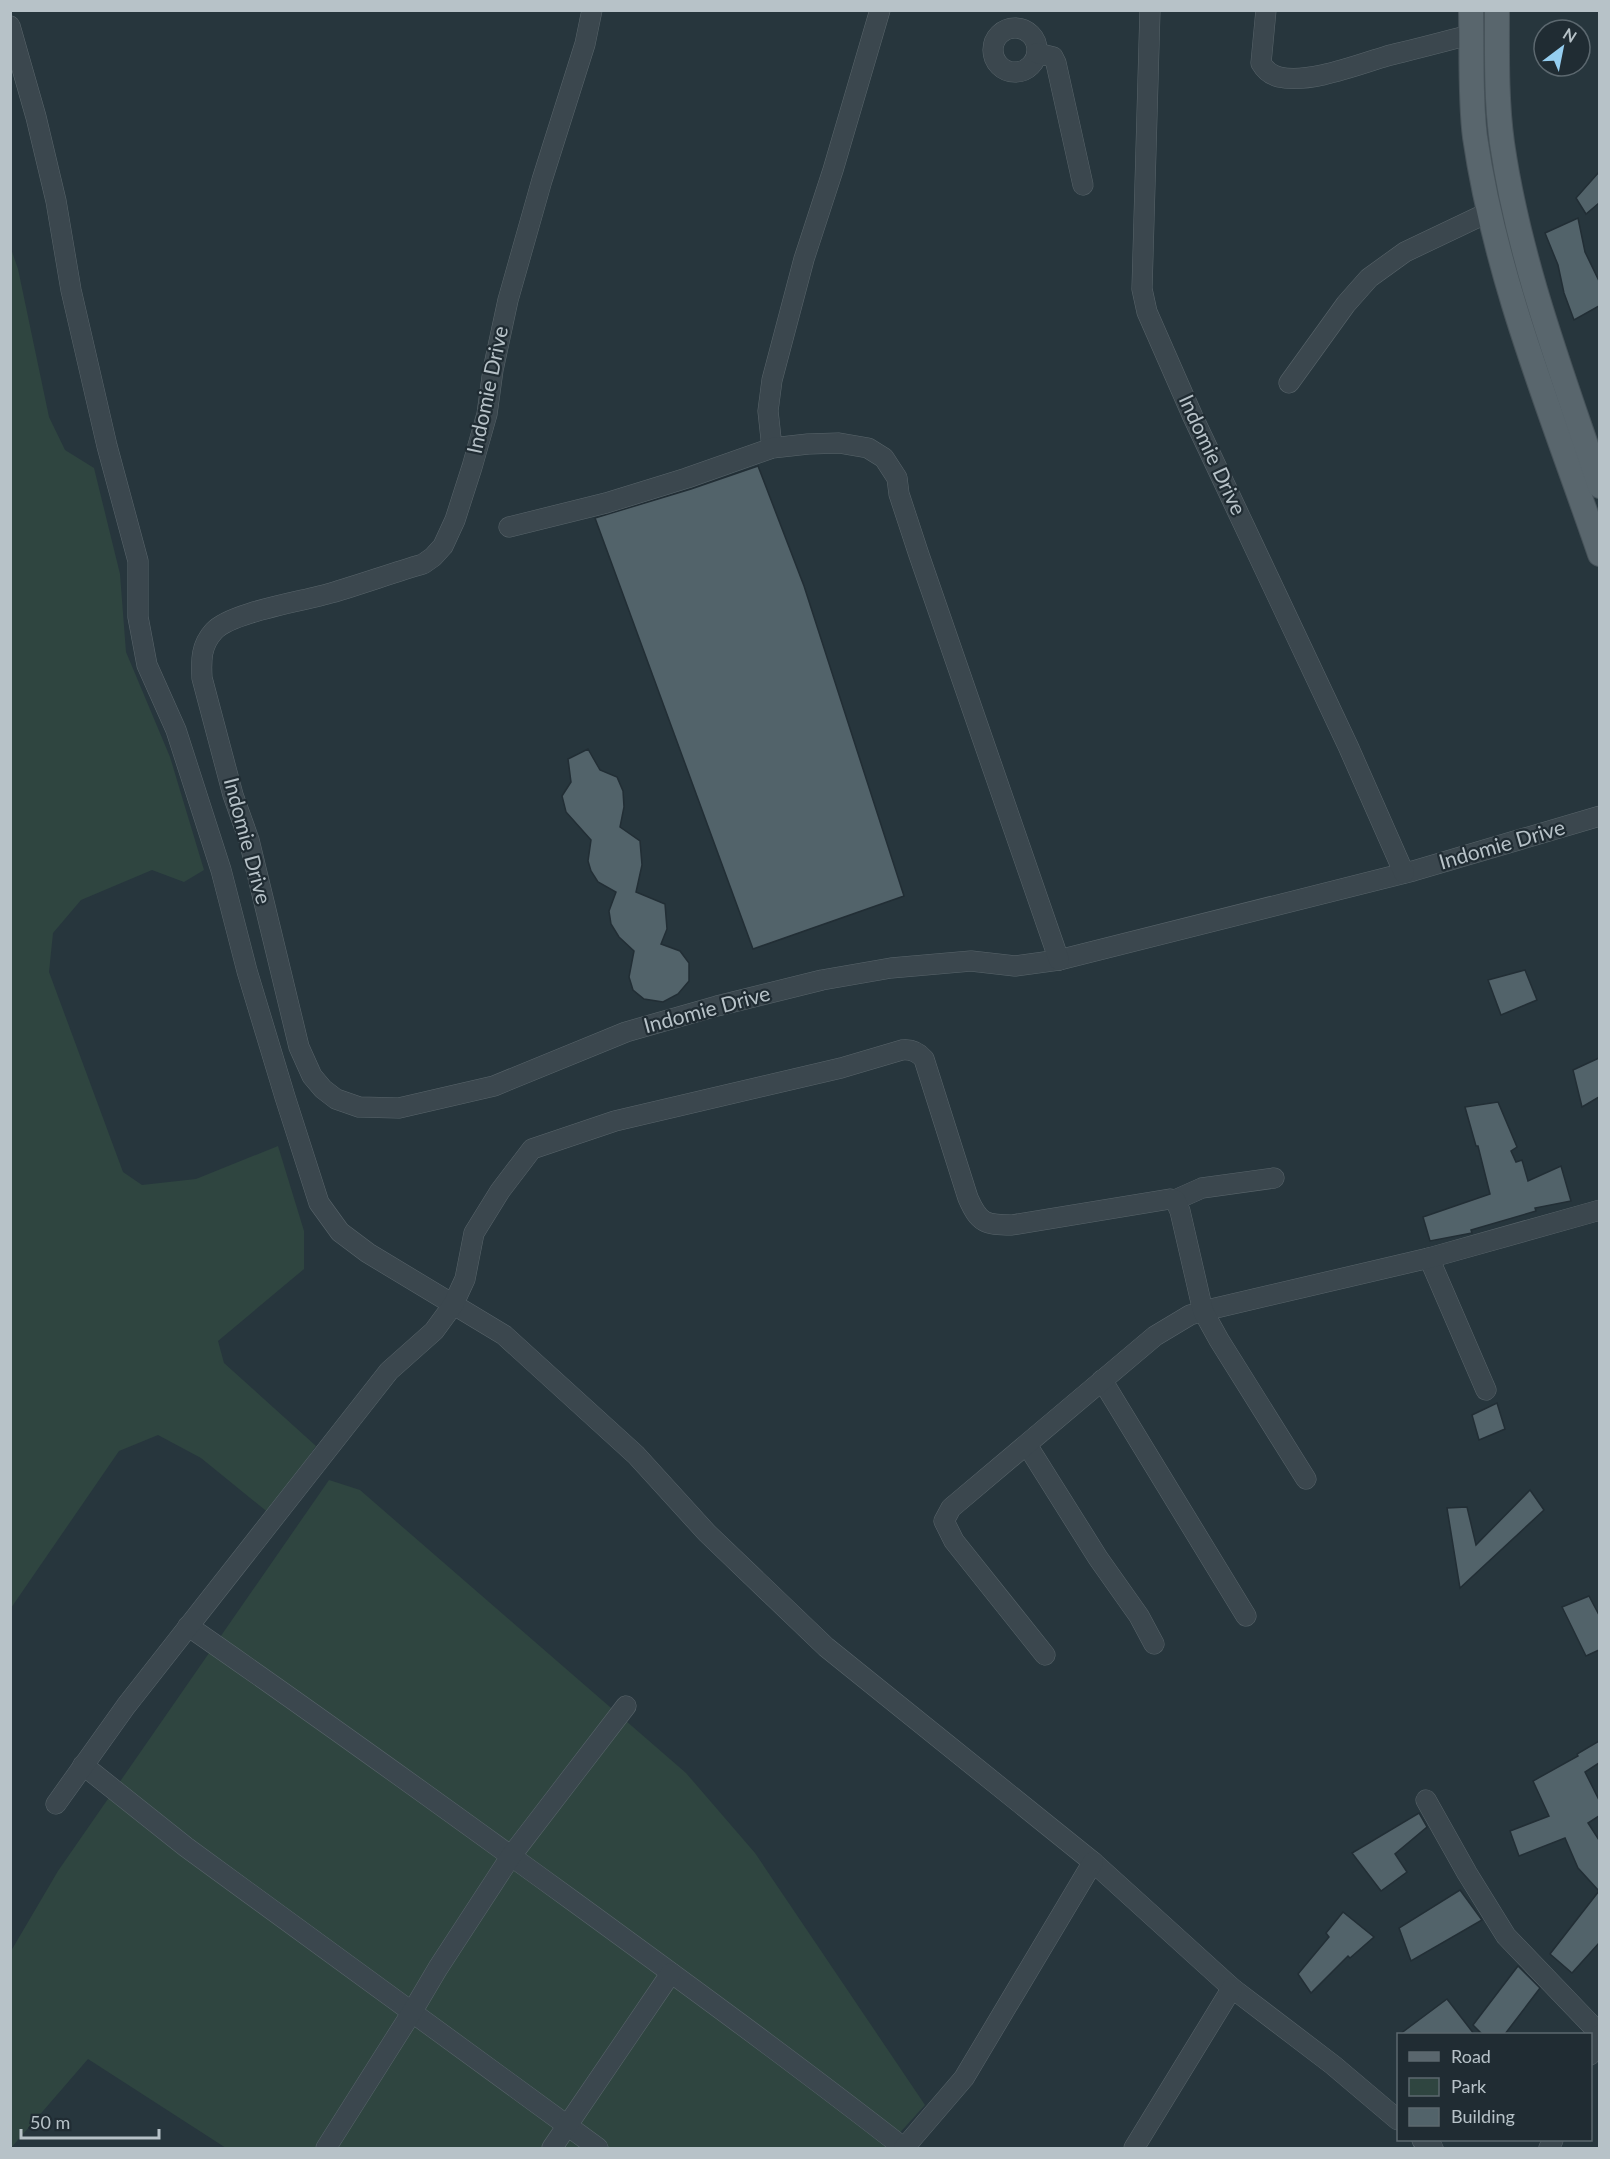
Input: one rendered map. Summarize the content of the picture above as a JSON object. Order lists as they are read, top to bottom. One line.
{"streets":{"street":["Indomie Drive"]},"legend":["Road","Park","Building"],"scale_bar":"50 m","north":"top right"}
